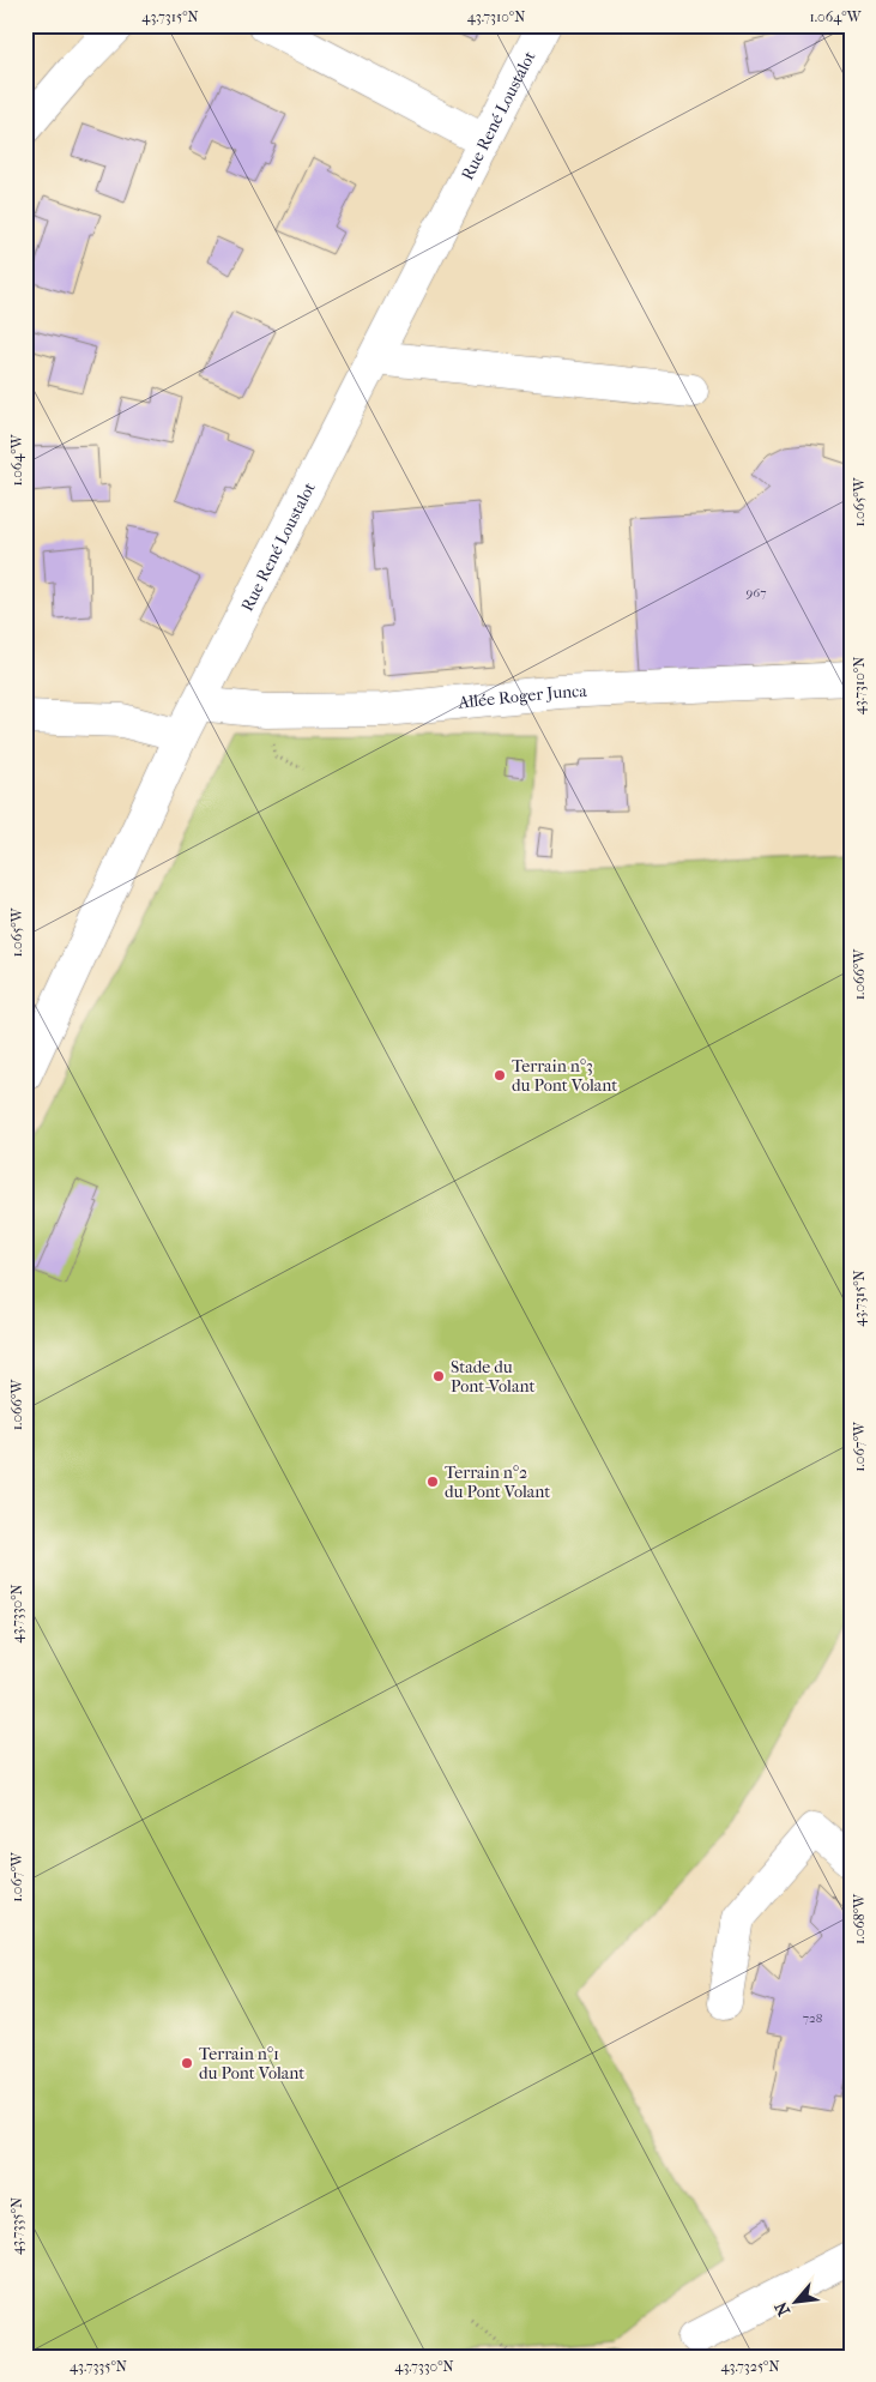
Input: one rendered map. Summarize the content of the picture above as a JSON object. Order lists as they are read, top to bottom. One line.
{"streets":{"street":["Rue René Loustalot","Allée Roger Junca"]},"crossings":[["Rue René Loustalot","Allée Roger Junca"]],"places":["Terrain n°3 du Pont Volant","Stade du Pont-Volant","Terrain n°2 du Pont Volant","Terrain n°1 du Pont Volant"],"house_numbers":["967","728"],"north":"bottom left","coordinates":["43.7315°N","43.7310°N","1.064°W","1.065°W","1.066°W","1.067°W","43.7330°N","1.068°W","43.7335°N","43.7325°N"]}
